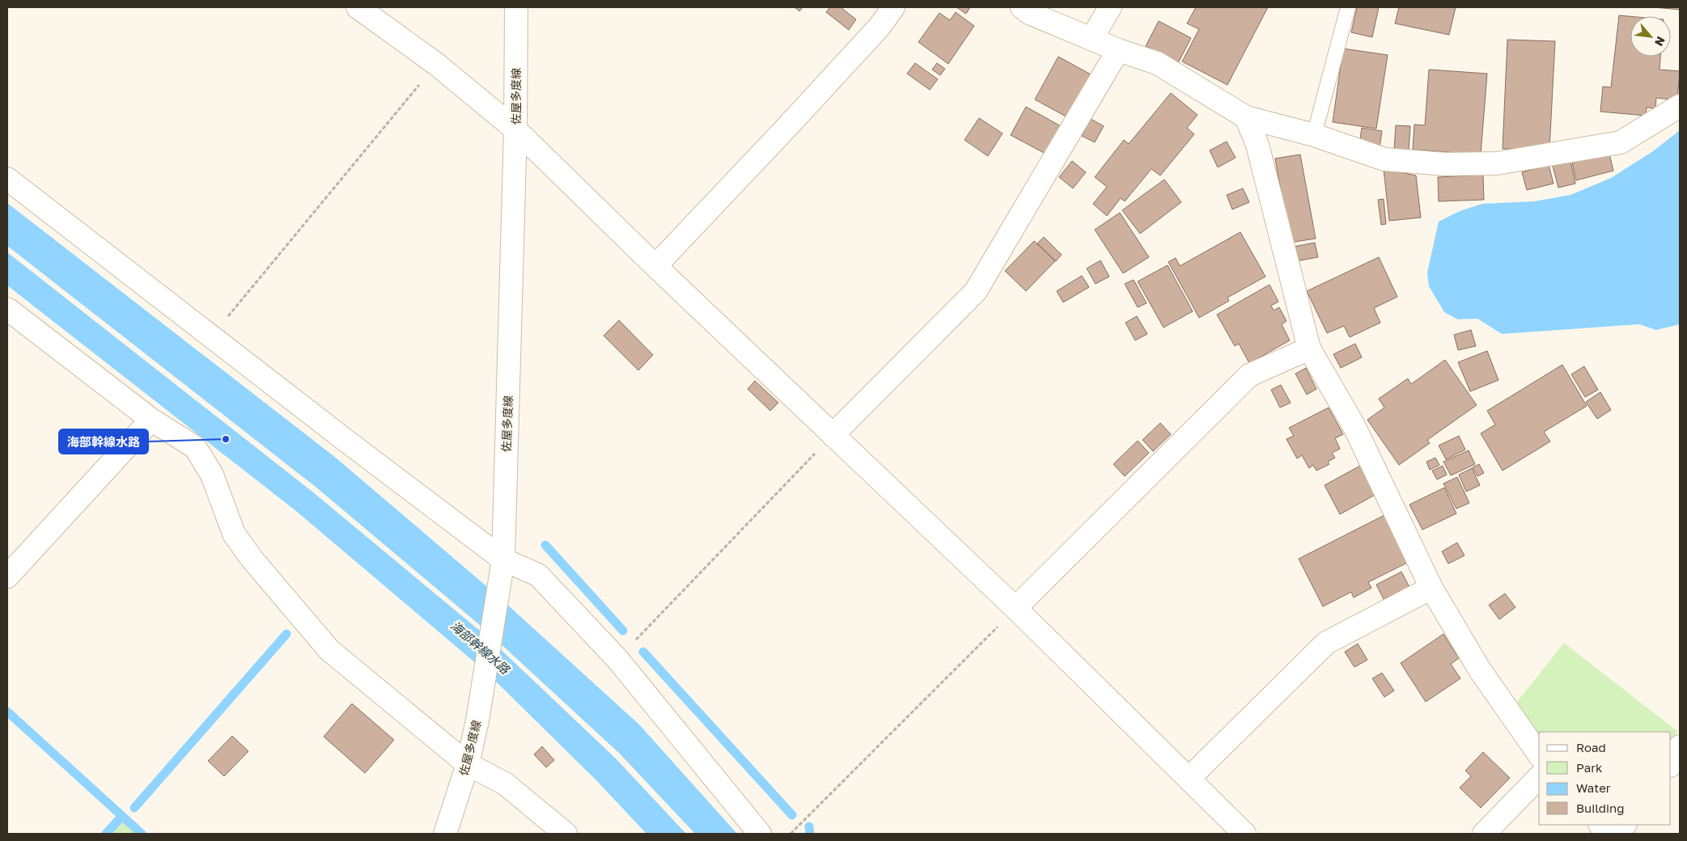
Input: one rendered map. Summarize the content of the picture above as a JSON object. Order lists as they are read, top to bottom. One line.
{"streets":{"street":["佐屋多度線"]},"water":["海部幹線水路"],"places":["海部幹線水路"],"legend":["Road","Park","Water","Building"],"north":"bottom right"}
